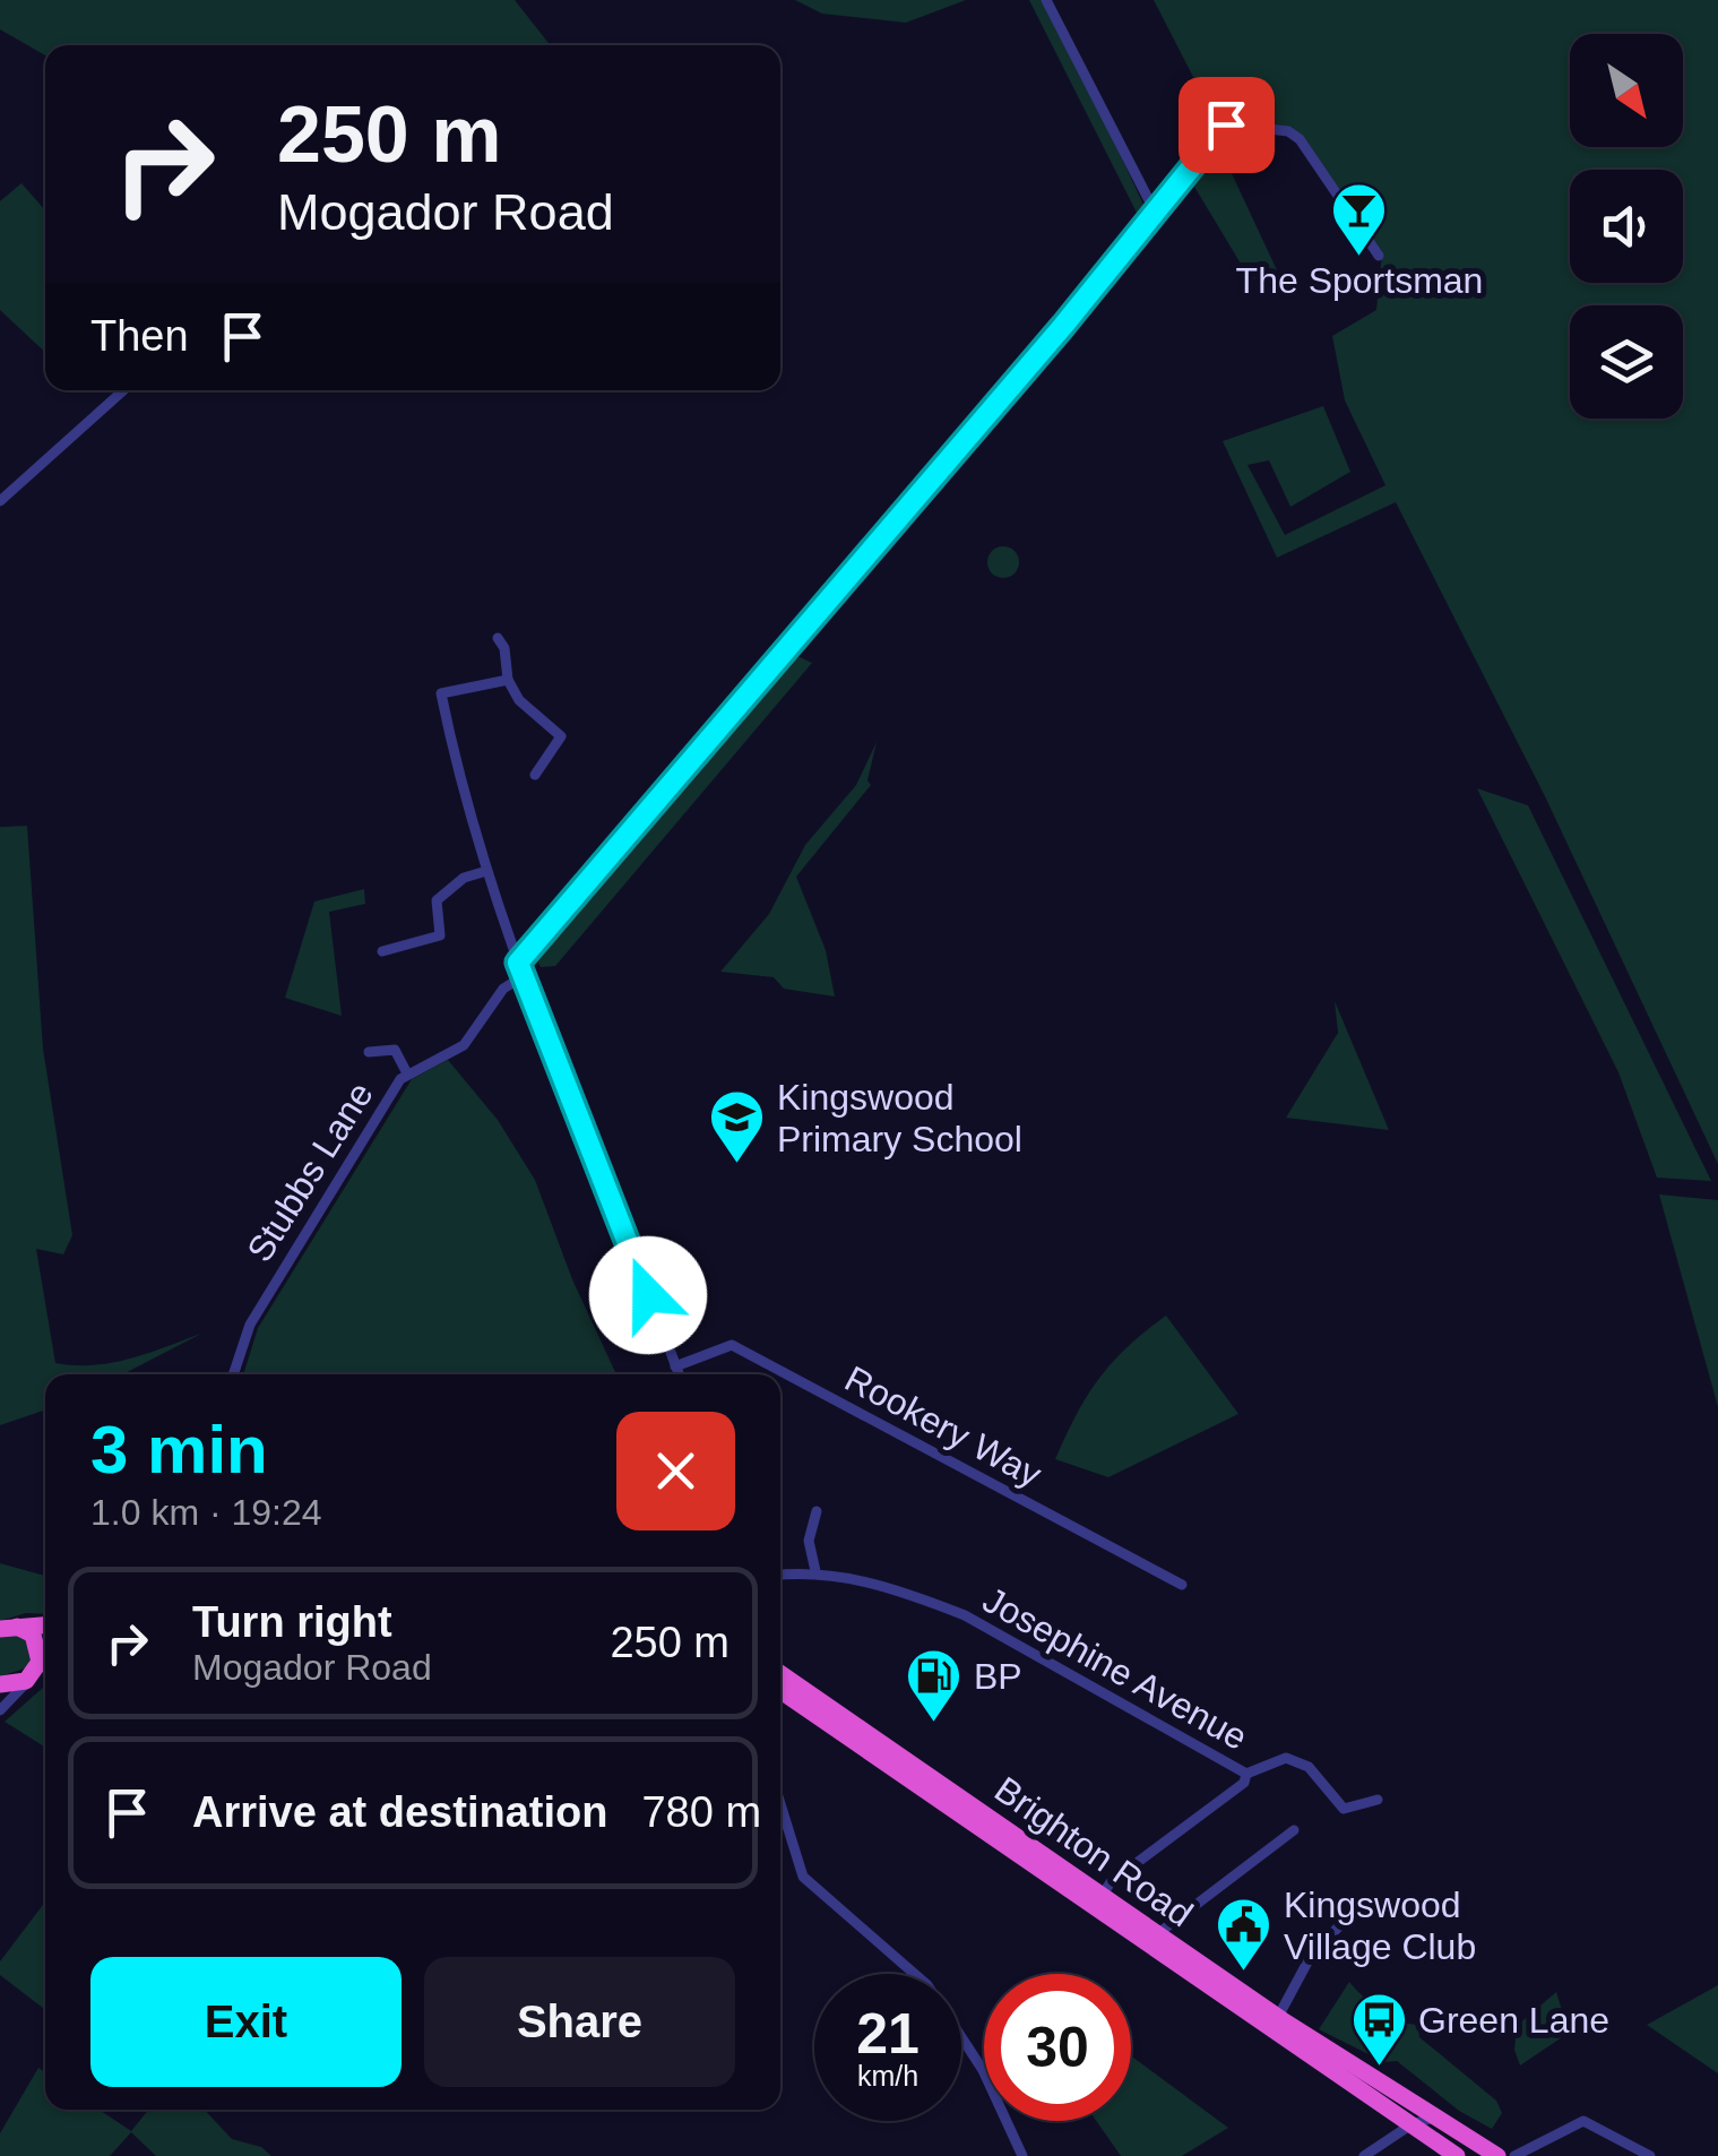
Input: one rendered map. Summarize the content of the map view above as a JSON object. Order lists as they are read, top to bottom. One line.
{"streets":{"highway":["Brighton Road"],"street":["Stubbs Lane","Rookery Way","Josephine Avenue"]},"crossings":[["Josephine Avenue","Brighton Road"]],"places":{"bar":["The Sportsman"],"school or university":["Kingswood Primary School"],"fuel station":["BP"],"public building":["Kingswood Village Club"],"bus stop":["Green Lane"]},"north":"bottom right","page":{"turn":["250 m","Mogador Road"],"then":"Then","heading":["3 min","1.0 km · 19:24"],"list":[{"name":"Turn right","note":"Mogador Road","value":"250 m"},{"name":"Arrive at destination","value":"780 m"}],"buttons":["Exit","Share"],"speed":"21 km/h","limit":"30"}}
